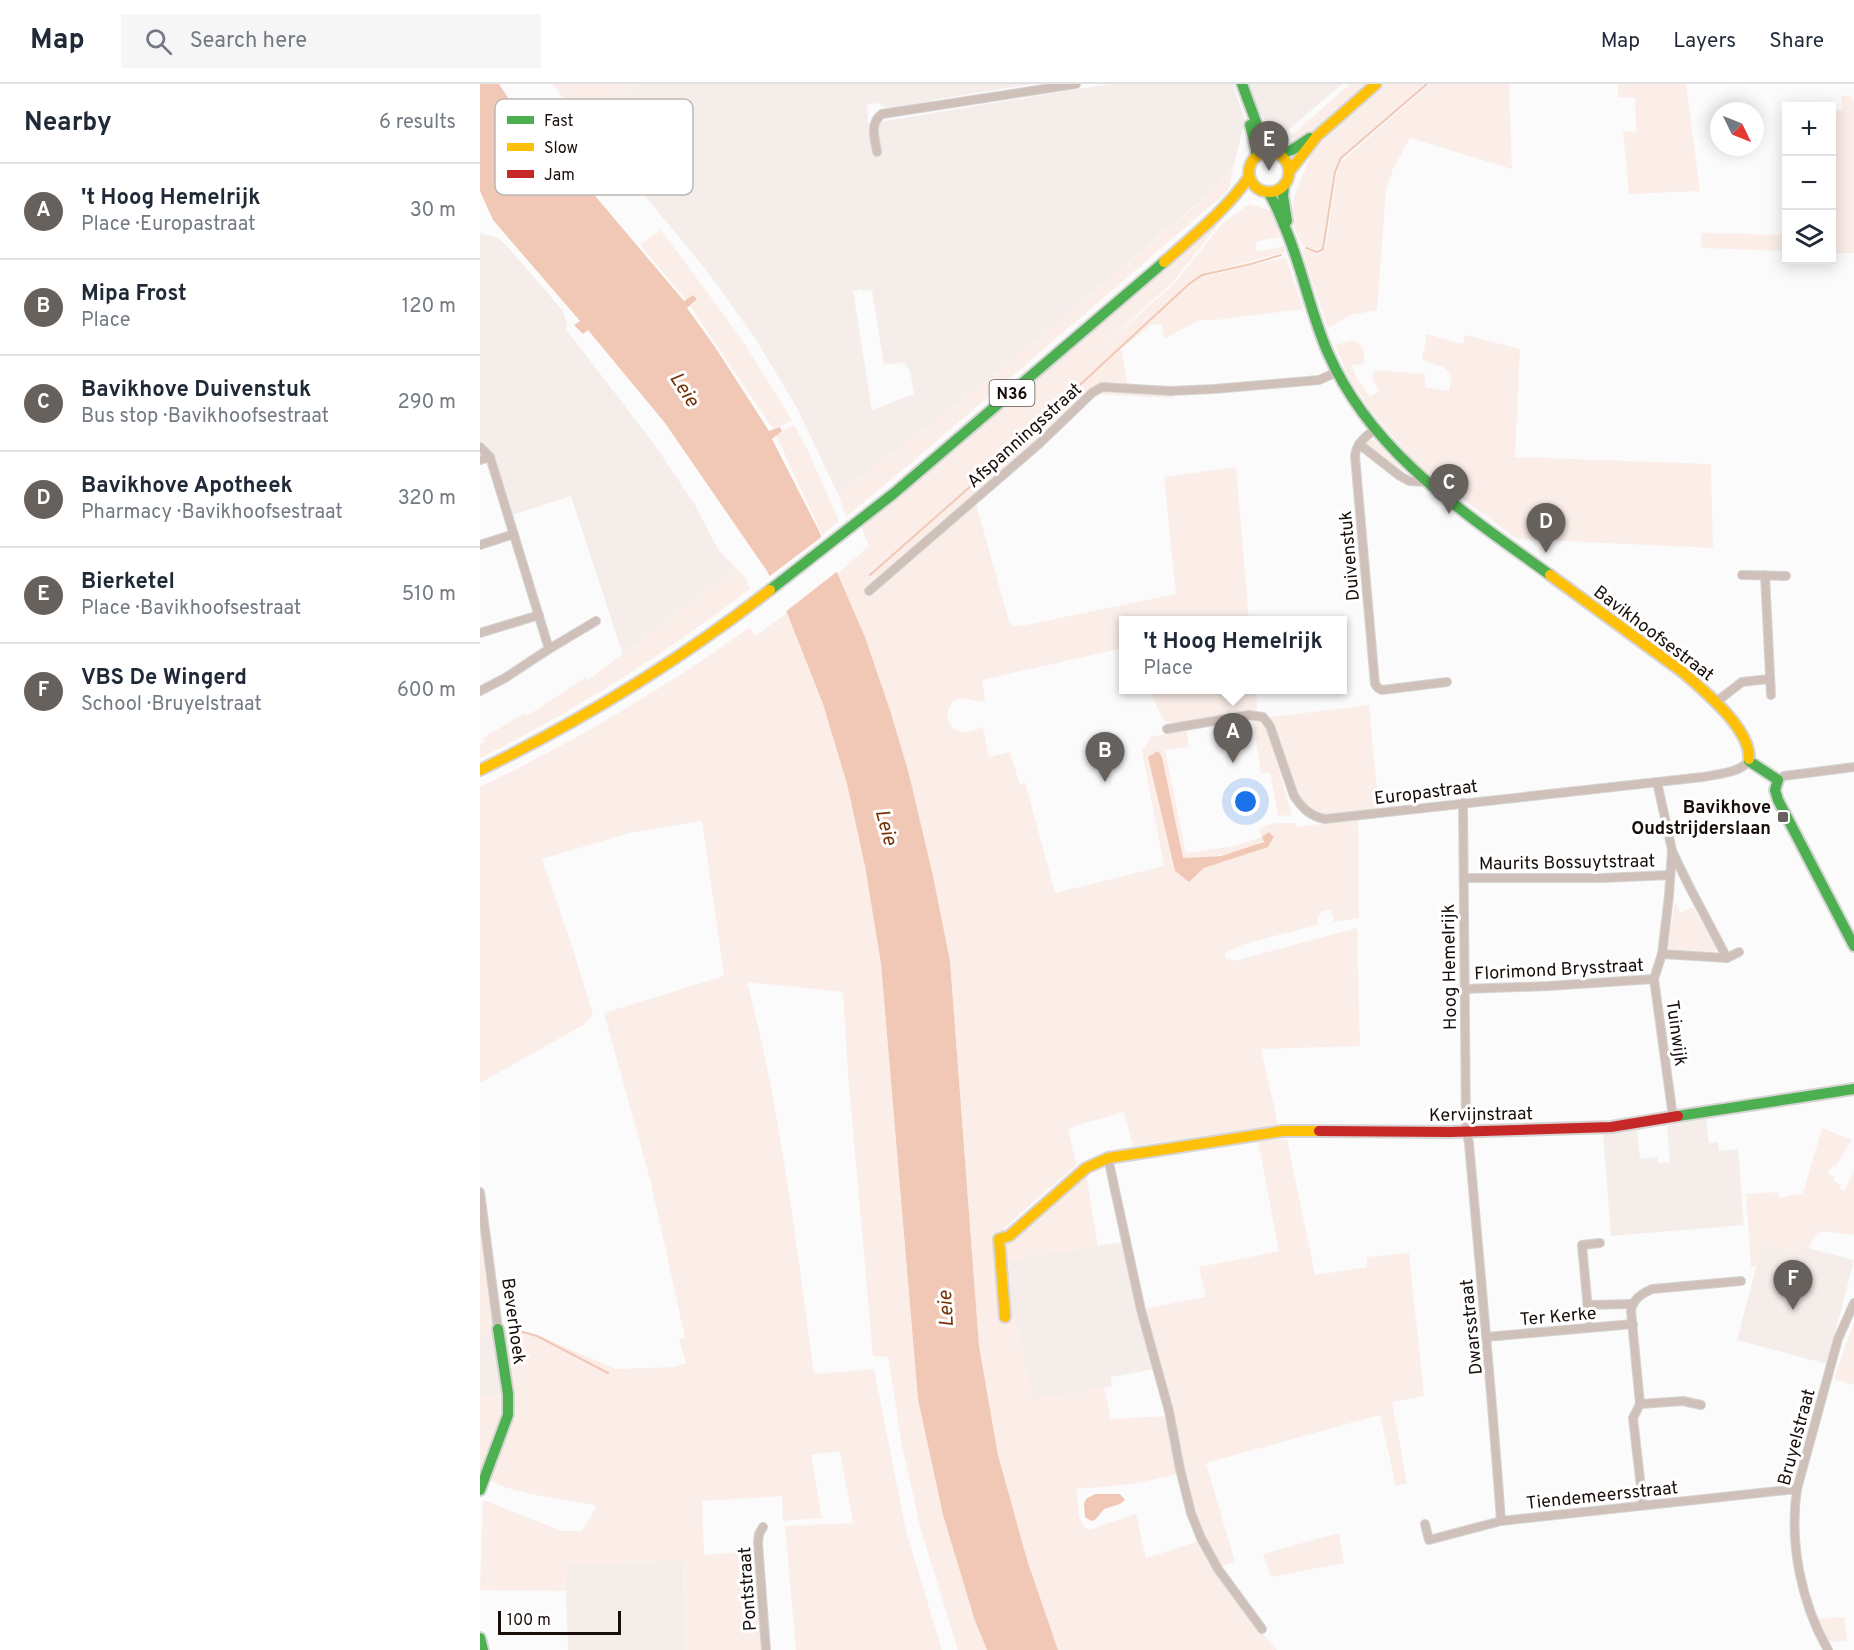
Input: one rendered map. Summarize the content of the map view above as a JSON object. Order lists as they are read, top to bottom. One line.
{"streets":{"street":["N36","Afspanningsstraat","Duivenstuk","Bavikhoofsestraat","Europastraat","Maurits Bossuytstraat","Hoog Hemelrijk","Florimond Brysstraat","Tuinwijk","Kervijnstraat","Ter Kerke","Beverhoek","Dwarsstraat","Bruyelstraat","Tiendemeersstraat","Pontstraat"]},"crossings":[["N36","Bavikhoofsestraat"],["Afspanningsstraat","Bavikhoofsestraat"],["Duivenstuk","Bavikhoofsestraat"],["Bavikhoofsestraat","Europastraat"],["Europastraat","Hoog Hemelrijk"],["Europastraat","Tuinwijk"],["Maurits Bossuytstraat","Hoog Hemelrijk"],["Maurits Bossuytstraat","Tuinwijk"],["Hoog Hemelrijk","Florimond Brysstraat"],["Hoog Hemelrijk","Kervijnstraat"],["Hoog Hemelrijk","Dwarsstraat"],["Florimond Brysstraat","Tuinwijk"],["Tuinwijk","Kervijnstraat"],["Kervijnstraat","Dwarsstraat"],["Ter Kerke","Dwarsstraat"],["Dwarsstraat","Tiendemeersstraat"],["Bruyelstraat","Tiendemeersstraat"]],"water":["Leie"],"places":{"transit":["Bavikhove Oudstrijderslaan"]},"legend":["Fast","Slow","Jam"],"scale_bar":"100 m","north":"bottom right","page":{"header":"Map","search":"Search here","nav":["Map","Layers","Share"],"heading":["Nearby","6 results"],"map_buttons":["+","−"],"pins":["E","C","D","A","B","F"],"list":[{"mark":"A","name":"'t Hoog Hemelrijk","note":"Place · Europastraat","value":"30 m"},{"mark":"B","name":"Mipa Frost","note":"Place","value":"120 m"},{"mark":"C","name":"Bavikhove Duivenstuk","note":"Bus stop · Bavikhoofsestraat","value":"290 m"},{"mark":"D","name":"Bavikhove Apotheek","note":"Pharmacy · Bavikhoofsestraat","value":"320 m"},{"mark":"E","name":"Bierketel","note":"Place · Bavikhoofsestraat","value":"510 m"},{"mark":"F","name":"VBS De Wingerd","note":"School · Bruyelstraat","value":"600 m"}],"popup":["'t Hoog Hemelrijk","Place"],"scale":"100 m"}}
